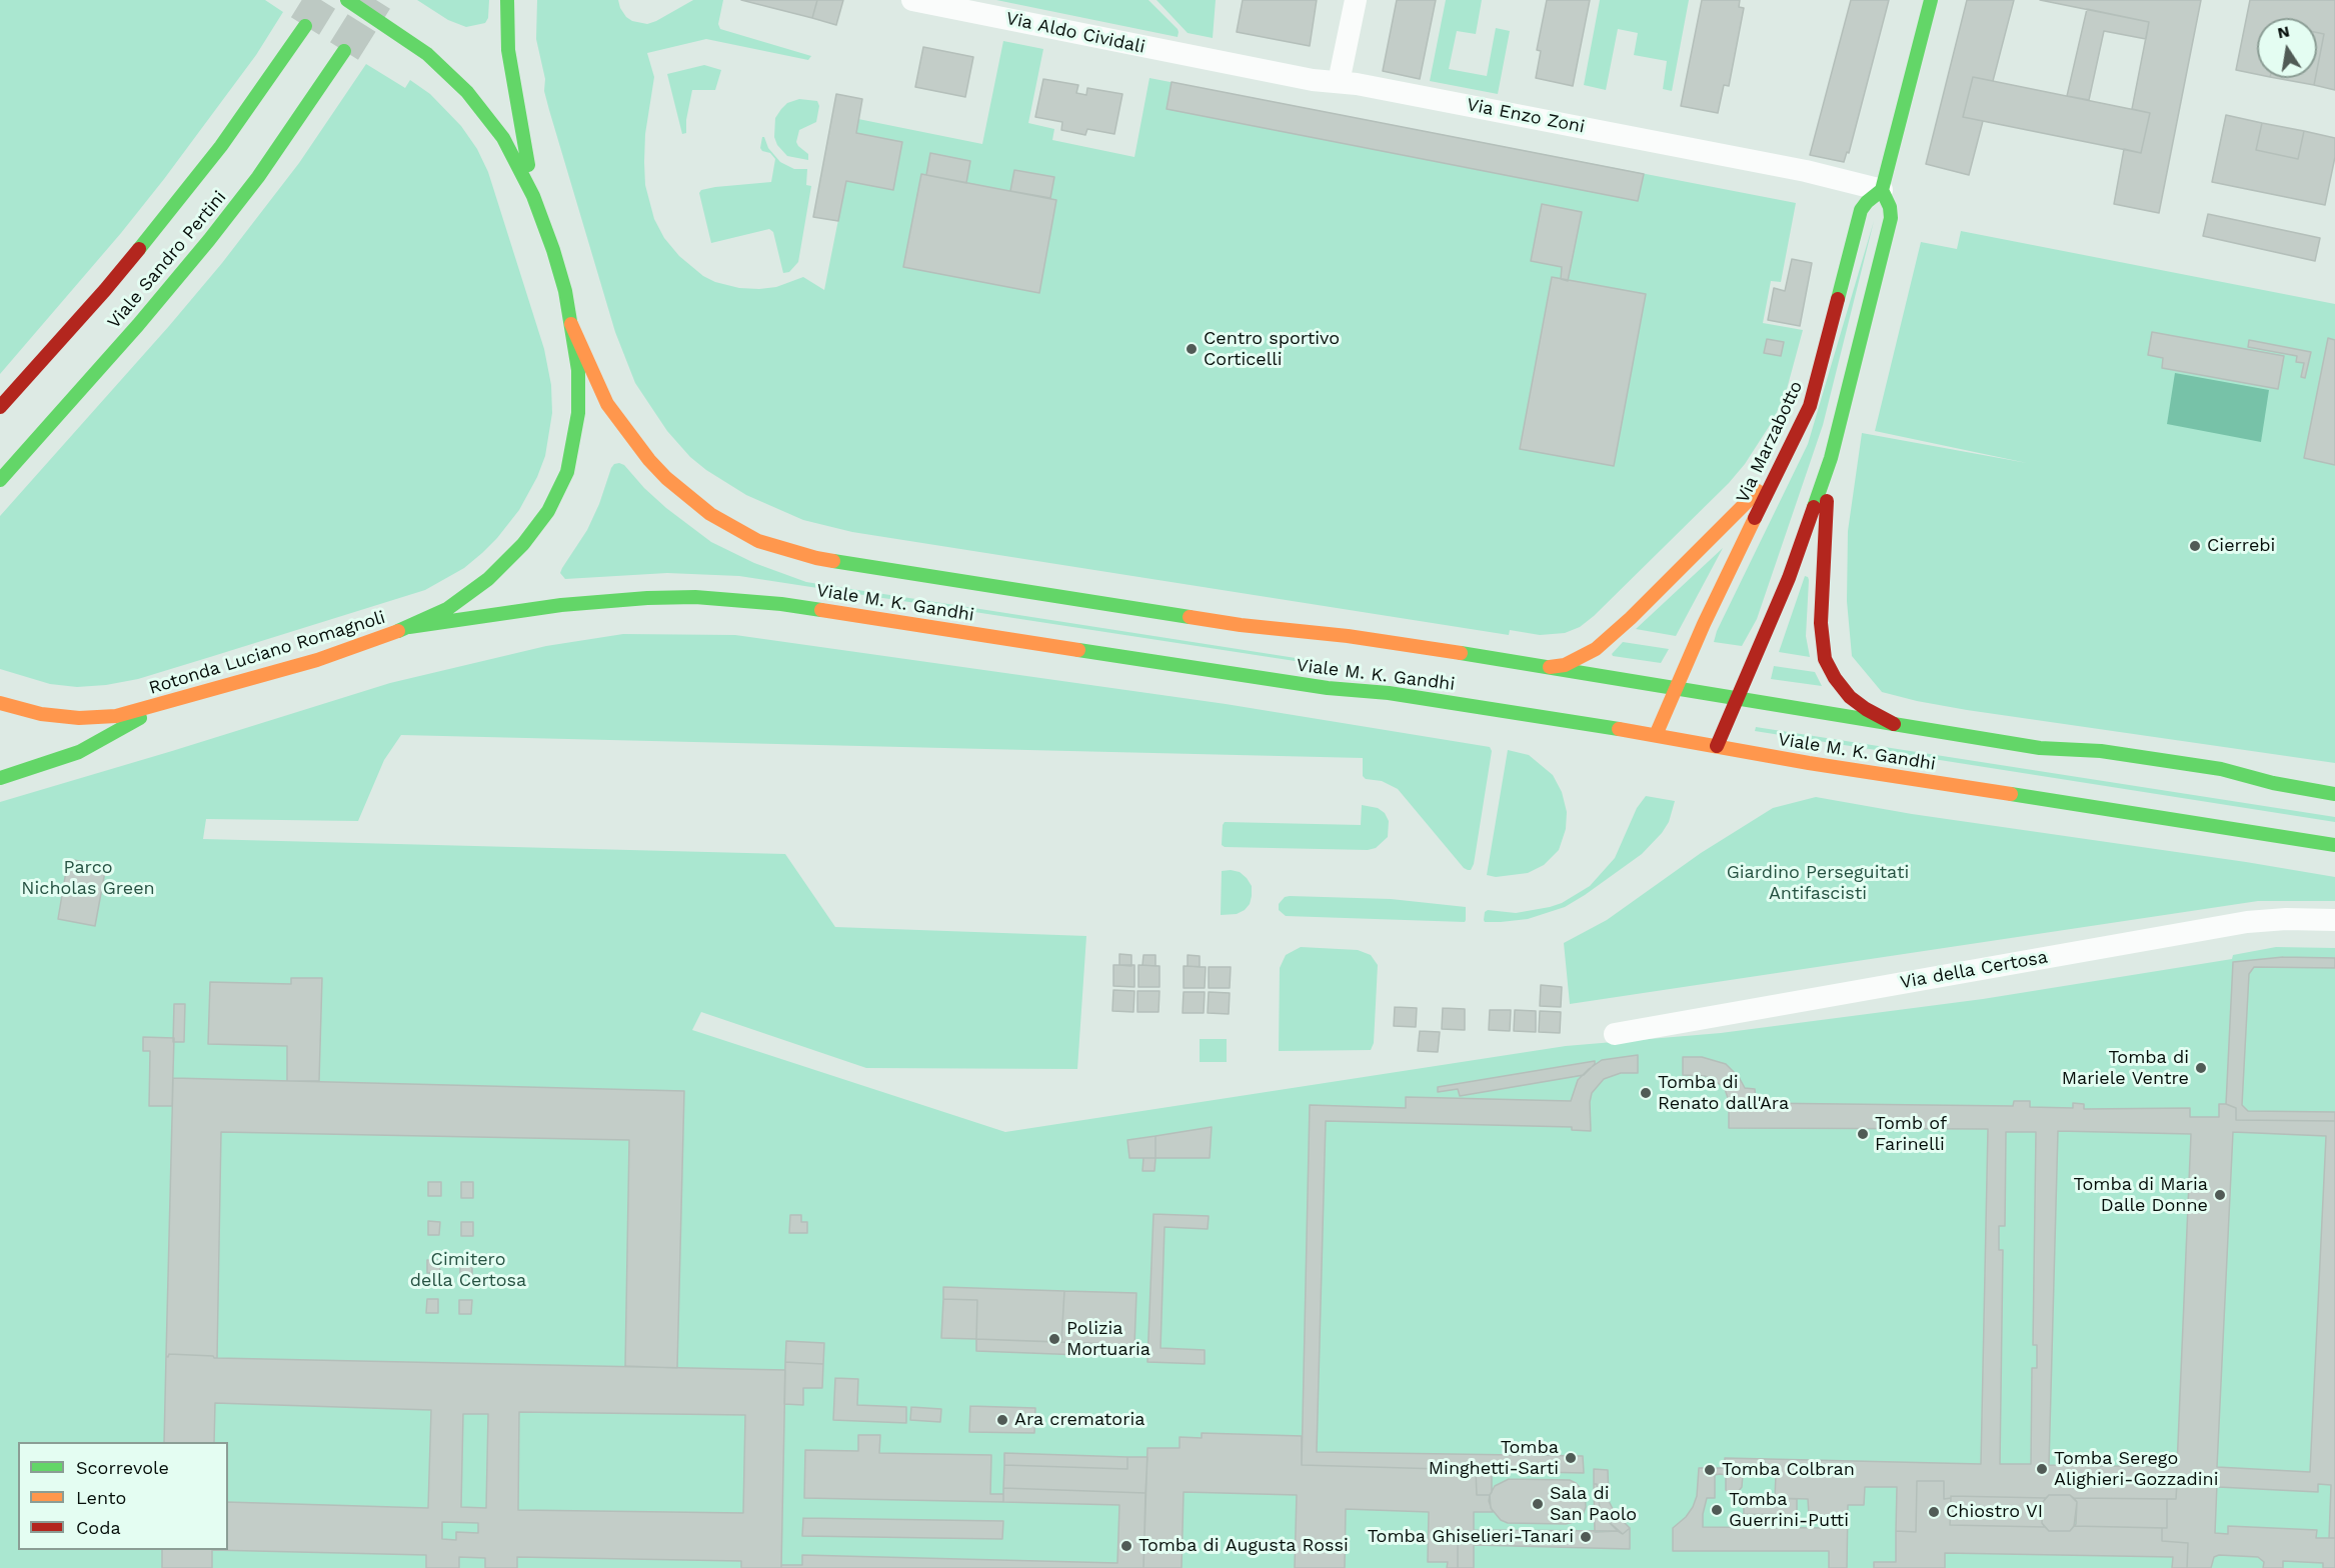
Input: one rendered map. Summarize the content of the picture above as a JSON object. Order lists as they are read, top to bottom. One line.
{"streets":{"main road":["Viale Sandro Pertini","Via Marzabotto","Viale M. K. Gandhi","Rotonda Luciano Romagnoli"],"street":["Via Aldo Cividali","Via Enzo Zoni","Via della Certosa"]},"crossings":[["Via Aldo Cividali","Via Enzo Zoni"],["Via Enzo Zoni","Via Marzabotto"],["Via Marzabotto","Viale M. K. Gandhi"],["Viale M. K. Gandhi","Rotonda Luciano Romagnoli"]],"parks":["Parco Nicholas Green","Giardino Perseguitati Antifascisti","Cimitero della Certosa"],"places":["Centro sportivo Corticelli","Cierrebi","Tomba di Mariele Ventre","Tomba di Renato dall'Ara","Tomb of Farinelli","Tomba di Maria Dalle Donne","Polizia Mortuaria","Ara crematoria","Tomba Minghetti-Sarti","Tomba Serego Alighieri-Gozzadini","Tomba Colbran","Sala di San Paolo","Tomba Guerrini-Putti","Chiostro VI","Tomba Ghiselieri-Tanari","Tomba di Augusta Rossi"],"legend":["Scorrevole","Lento","Coda"],"north":"top"}
